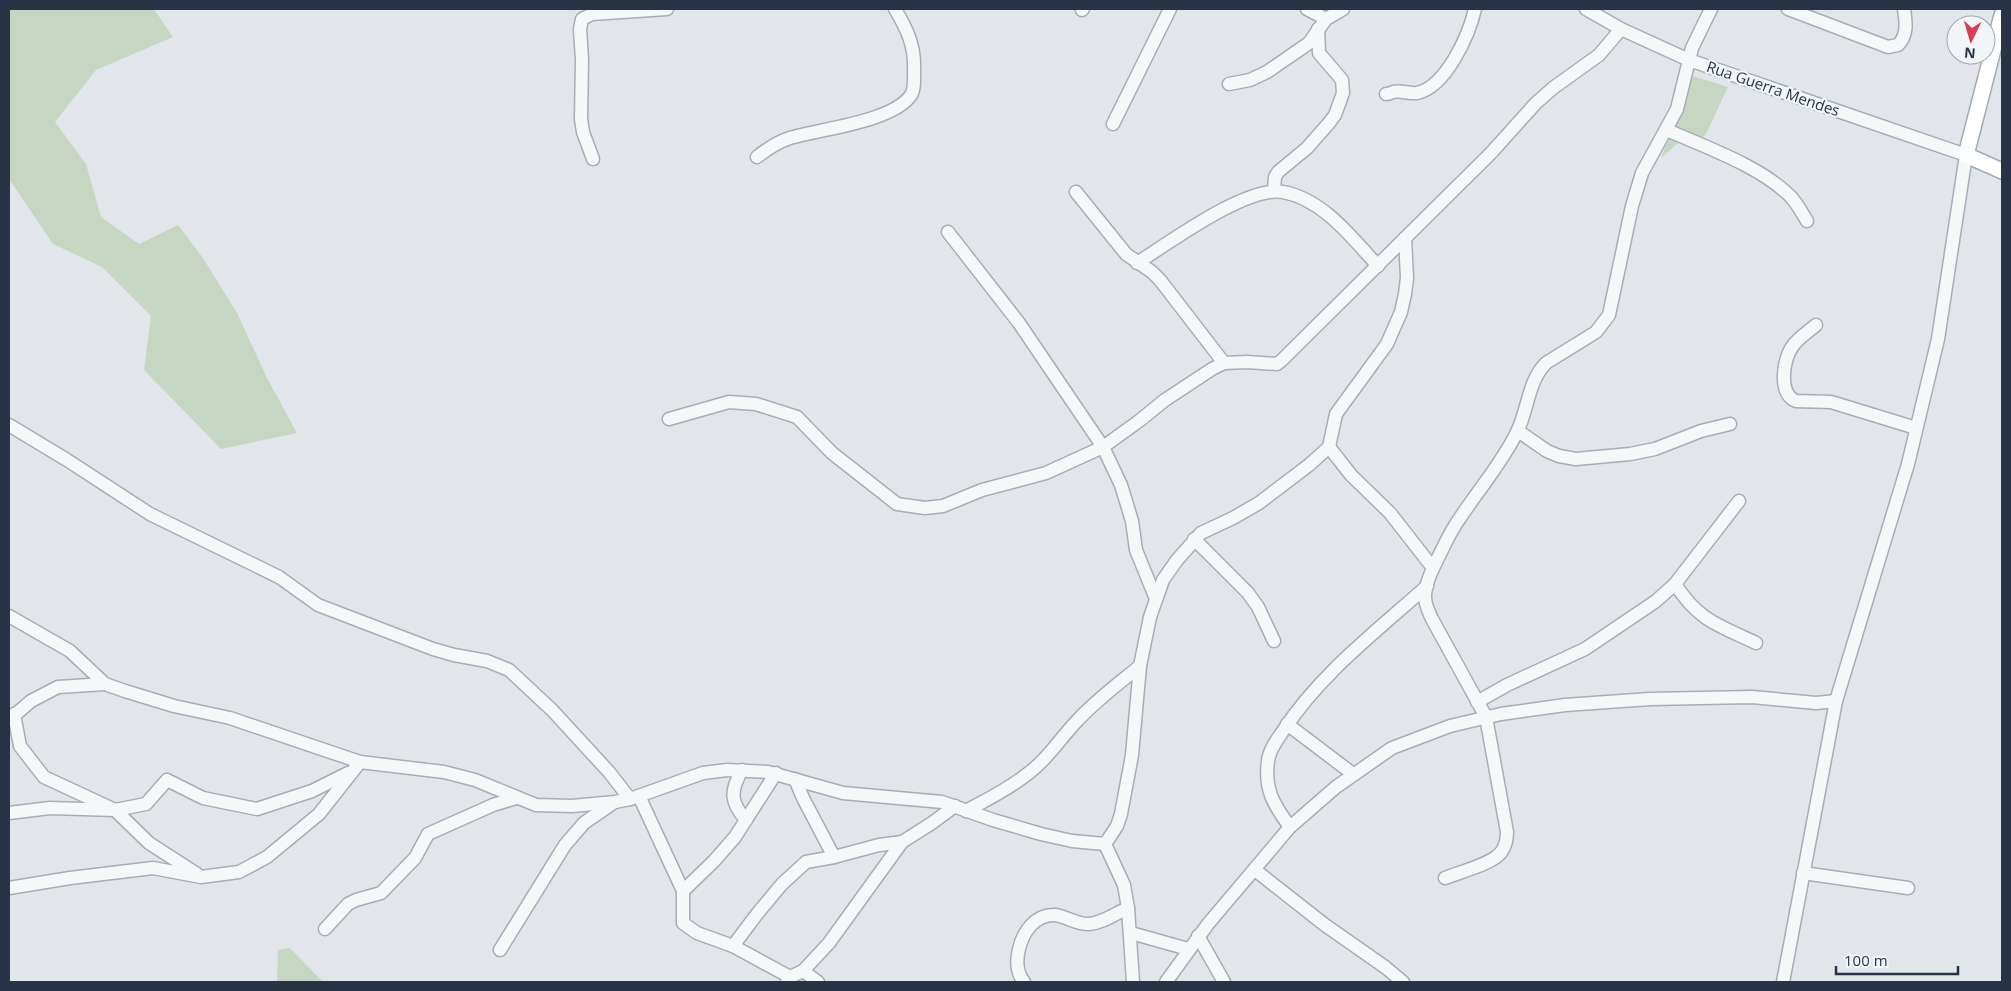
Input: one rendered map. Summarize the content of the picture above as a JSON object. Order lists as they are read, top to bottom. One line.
{"streets":{"street":["Rua Guerra Mendes"]},"scale_bar":"100 m","north":"bottom"}
